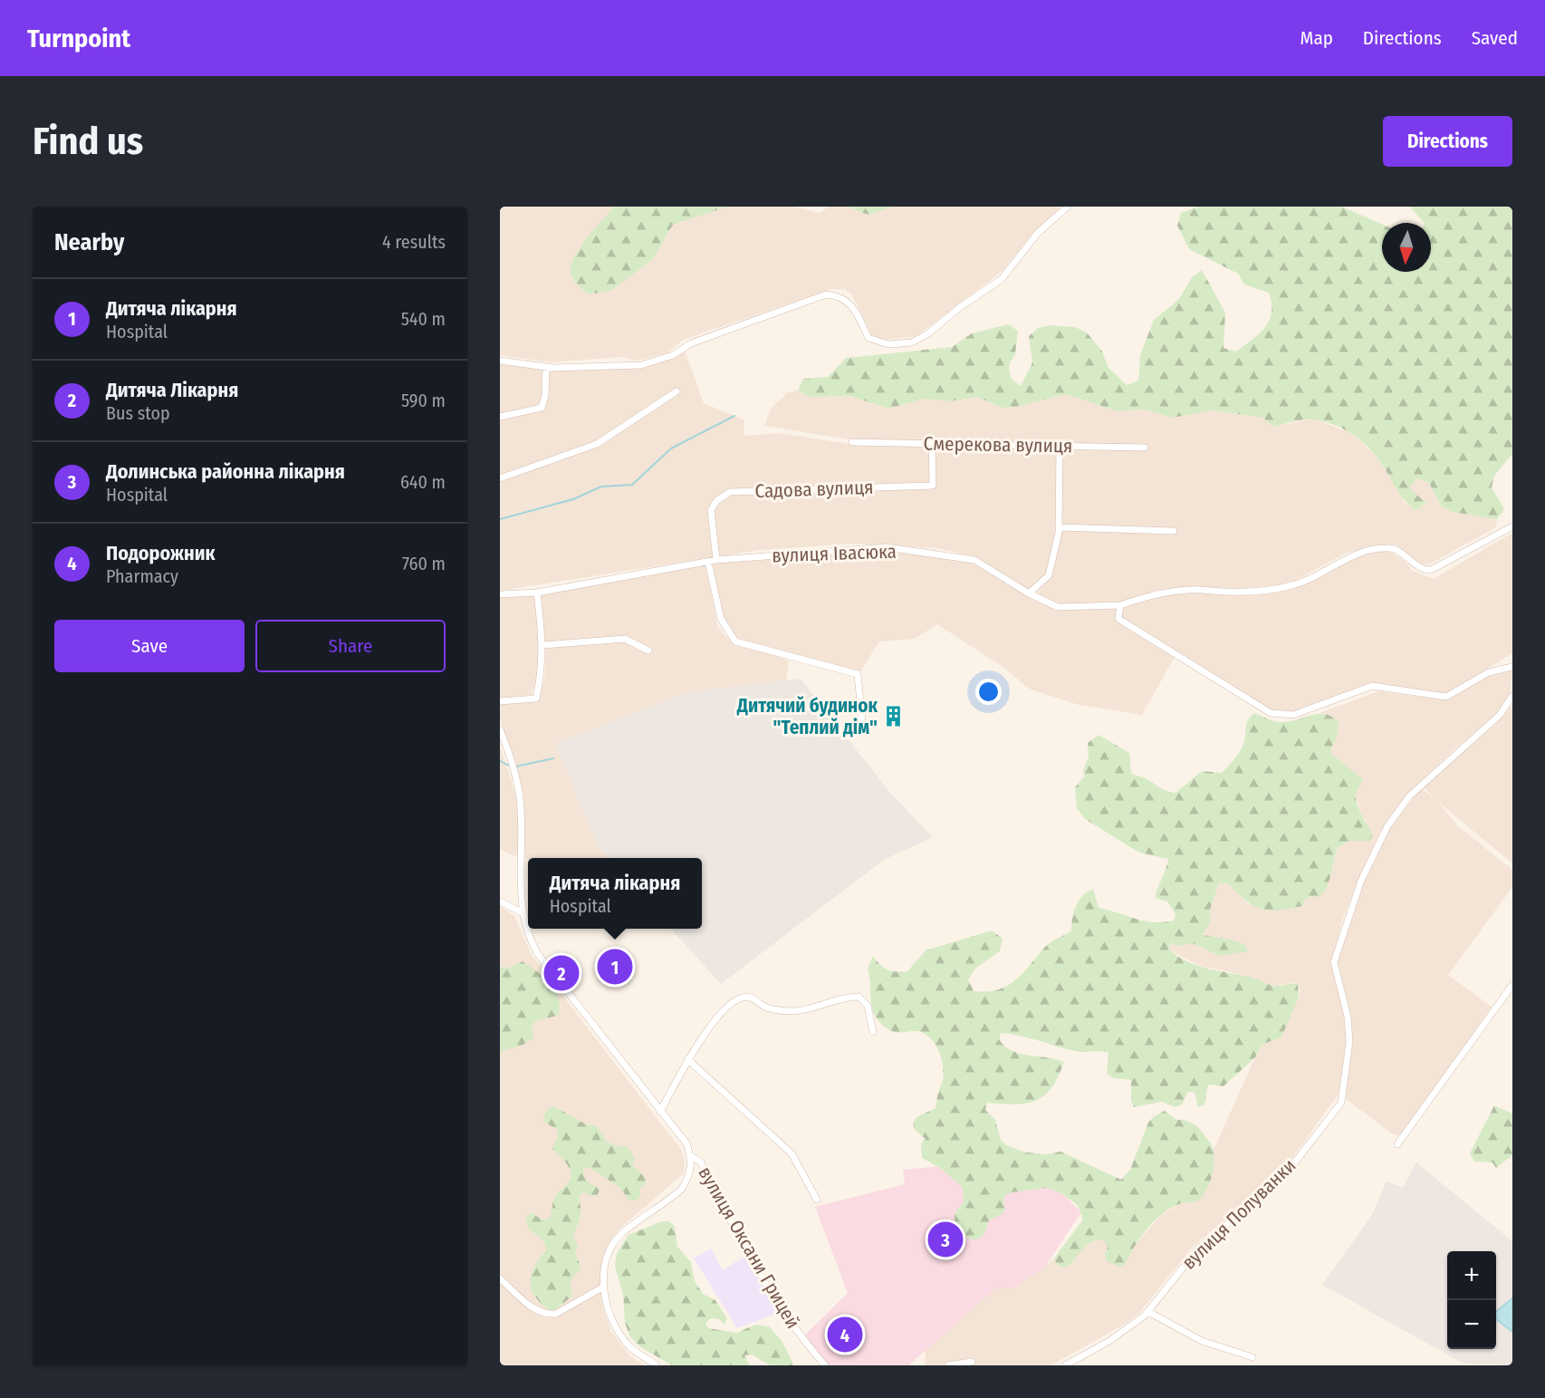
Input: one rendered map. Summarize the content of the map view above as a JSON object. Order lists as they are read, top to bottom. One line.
{"streets":{"street":["Смерекова вулиця","Садова вулиця","вулиця Івасюка","вулиця Полуванки","вулиця Оксани Грицей"]},"crossings":[["Смерекова вулиця","Садова вулиця"],["Садова вулиця","вулиця Івасюка"]],"places":{"building":["Дитячий будинок \"Теплий дім\""]},"north":"bottom","page":{"header":"Turnpoint","nav":["Map","Directions","Saved"],"buttons":["Directions",["Save","Share"]],"title":"Find us","heading":["Nearby","4 results"],"list":[{"mark":"1","name":"Дитяча лікарня","note":"Hospital","value":"540 m"},{"mark":"2","name":"Дитяча Лікарня","note":"Bus stop","value":"590 m"},{"mark":"3","name":"Долинська районна лікарня","note":"Hospital","value":"640 m"},{"mark":"4","name":"Подорожник","note":"Pharmacy","value":"760 m"}],"popup":["Дитяча лікарня","Hospital"],"pins":["1","2","3","4"],"map_buttons":["+","−"]}}
